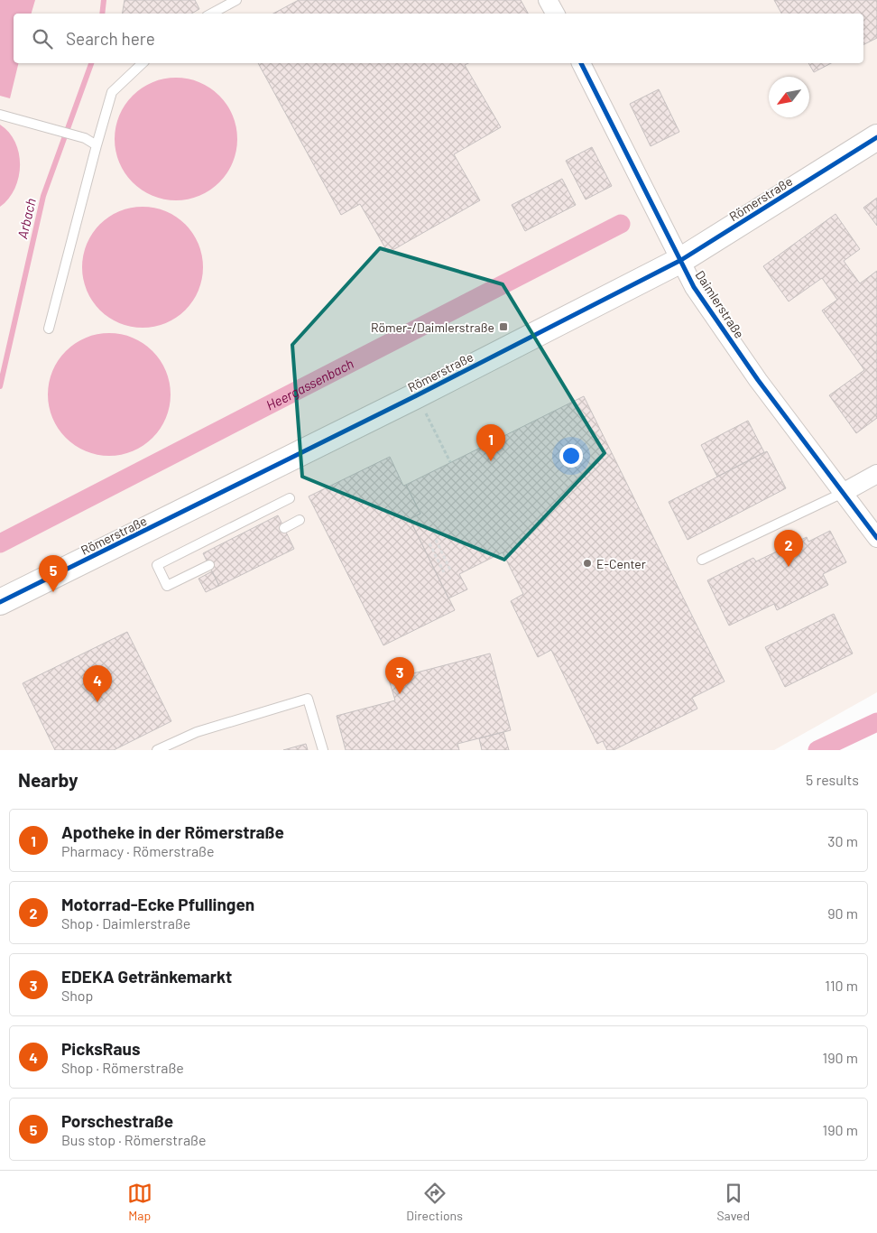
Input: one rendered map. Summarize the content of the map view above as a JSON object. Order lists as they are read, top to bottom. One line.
{"streets":{"main road":["Römerstraße"],"street":["Daimlerstraße"]},"crossings":[["Römerstraße","Daimlerstraße"]],"water":["Arbach","Heergassenbach"],"places":{"transit":["Römer-/Daimlerstraße"],"other":["E-Center"]},"north":"bottom left","page":{"search":"Search here","pins":["1","2","5","3","4"],"heading":["Nearby","5 results"],"list":[{"mark":"1","name":"Apotheke in der Römerstraße","note":"Pharmacy · Römerstraße","value":"30 m"},{"mark":"2","name":"Motorrad-Ecke Pfullingen","note":"Shop · Daimlerstraße","value":"90 m"},{"mark":"3","name":"EDEKA Getränkemarkt","note":"Shop","value":"110 m"},{"mark":"4","name":"PicksRaus","note":"Shop · Römerstraße","value":"190 m"},{"mark":"5","name":"Porschestraße","note":"Bus stop · Römerstraße","value":"190 m"}],"nav":["Map","Directions","Saved"]}}
